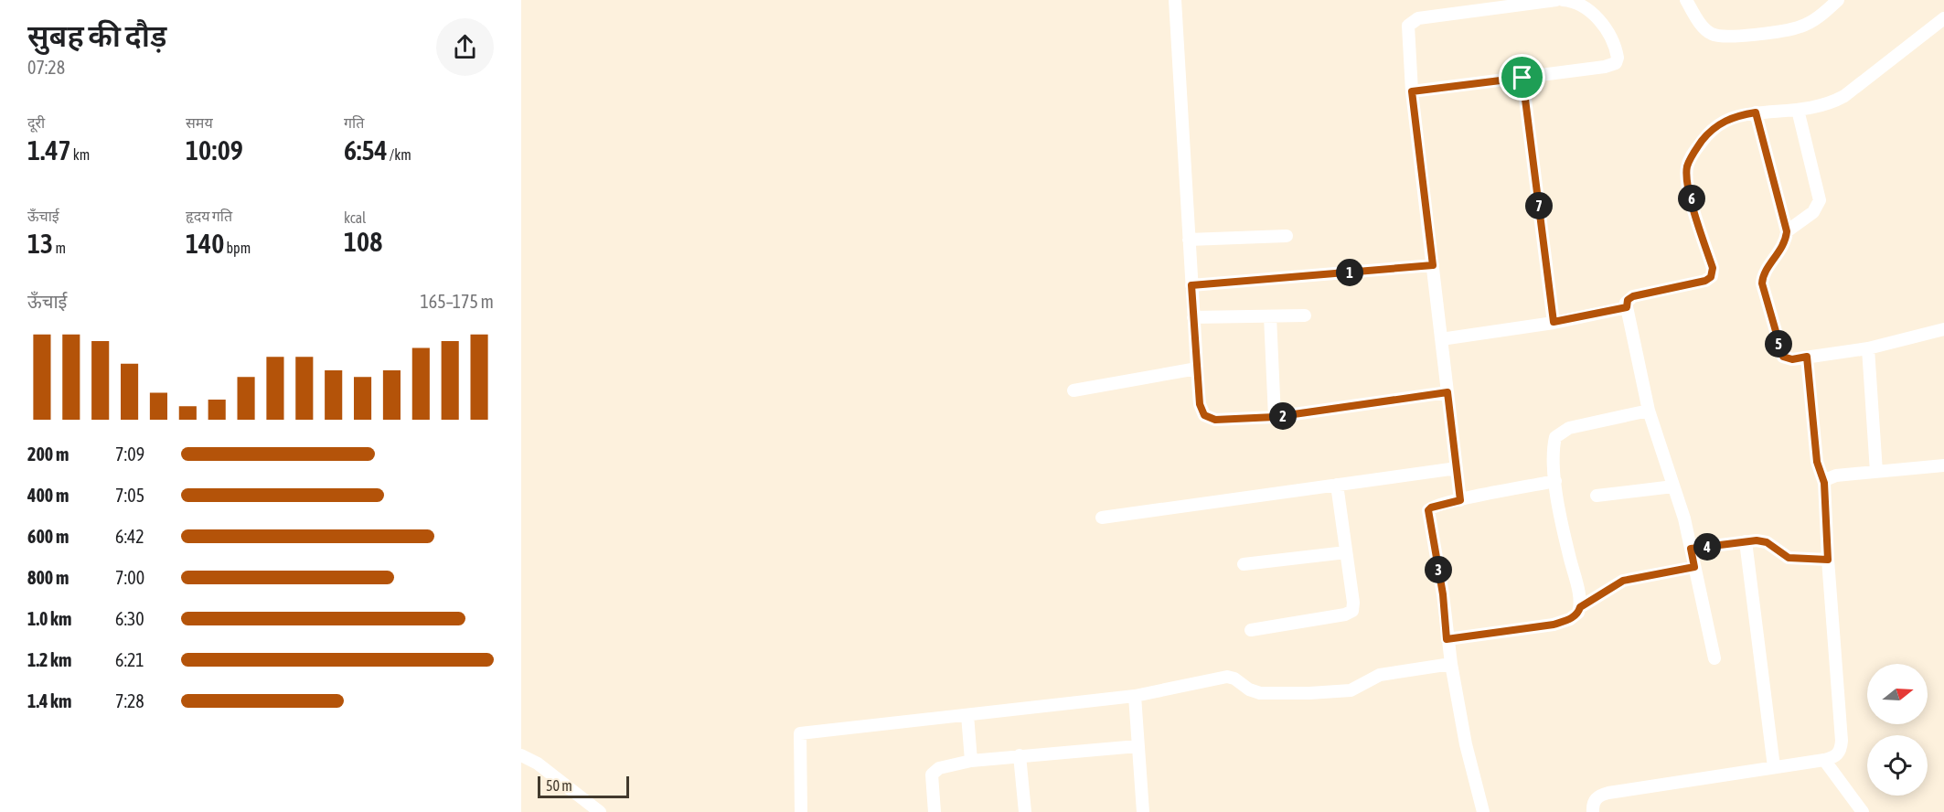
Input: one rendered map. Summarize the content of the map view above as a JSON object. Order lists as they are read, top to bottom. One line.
{"scale_bar":"50 m","north":"right","page":{"heading":["सुबह की दौड़","07:28"],"stats":[["दूरी","1.47 km"],["समय","10:09"],["गति","6:54 /km"],["ऊँचाई","13 m"],["हृदय गति","140 bpm"],["kcal","108"]],"pins":["6","7","1","5","2","4","3"],"chart":["ऊँचाई","165–175 m"],"list":[{"name":"200 m","note":"7:09"},{"name":"400 m","note":"7:05"},{"name":"600 m","note":"6:42"},{"name":"800 m","note":"7:00"},{"name":"1.0 km","note":"6:30"},{"name":"1.2 km","note":"6:21"},{"name":"1.4 km","note":"7:28"}],"scale":"50 m"}}
